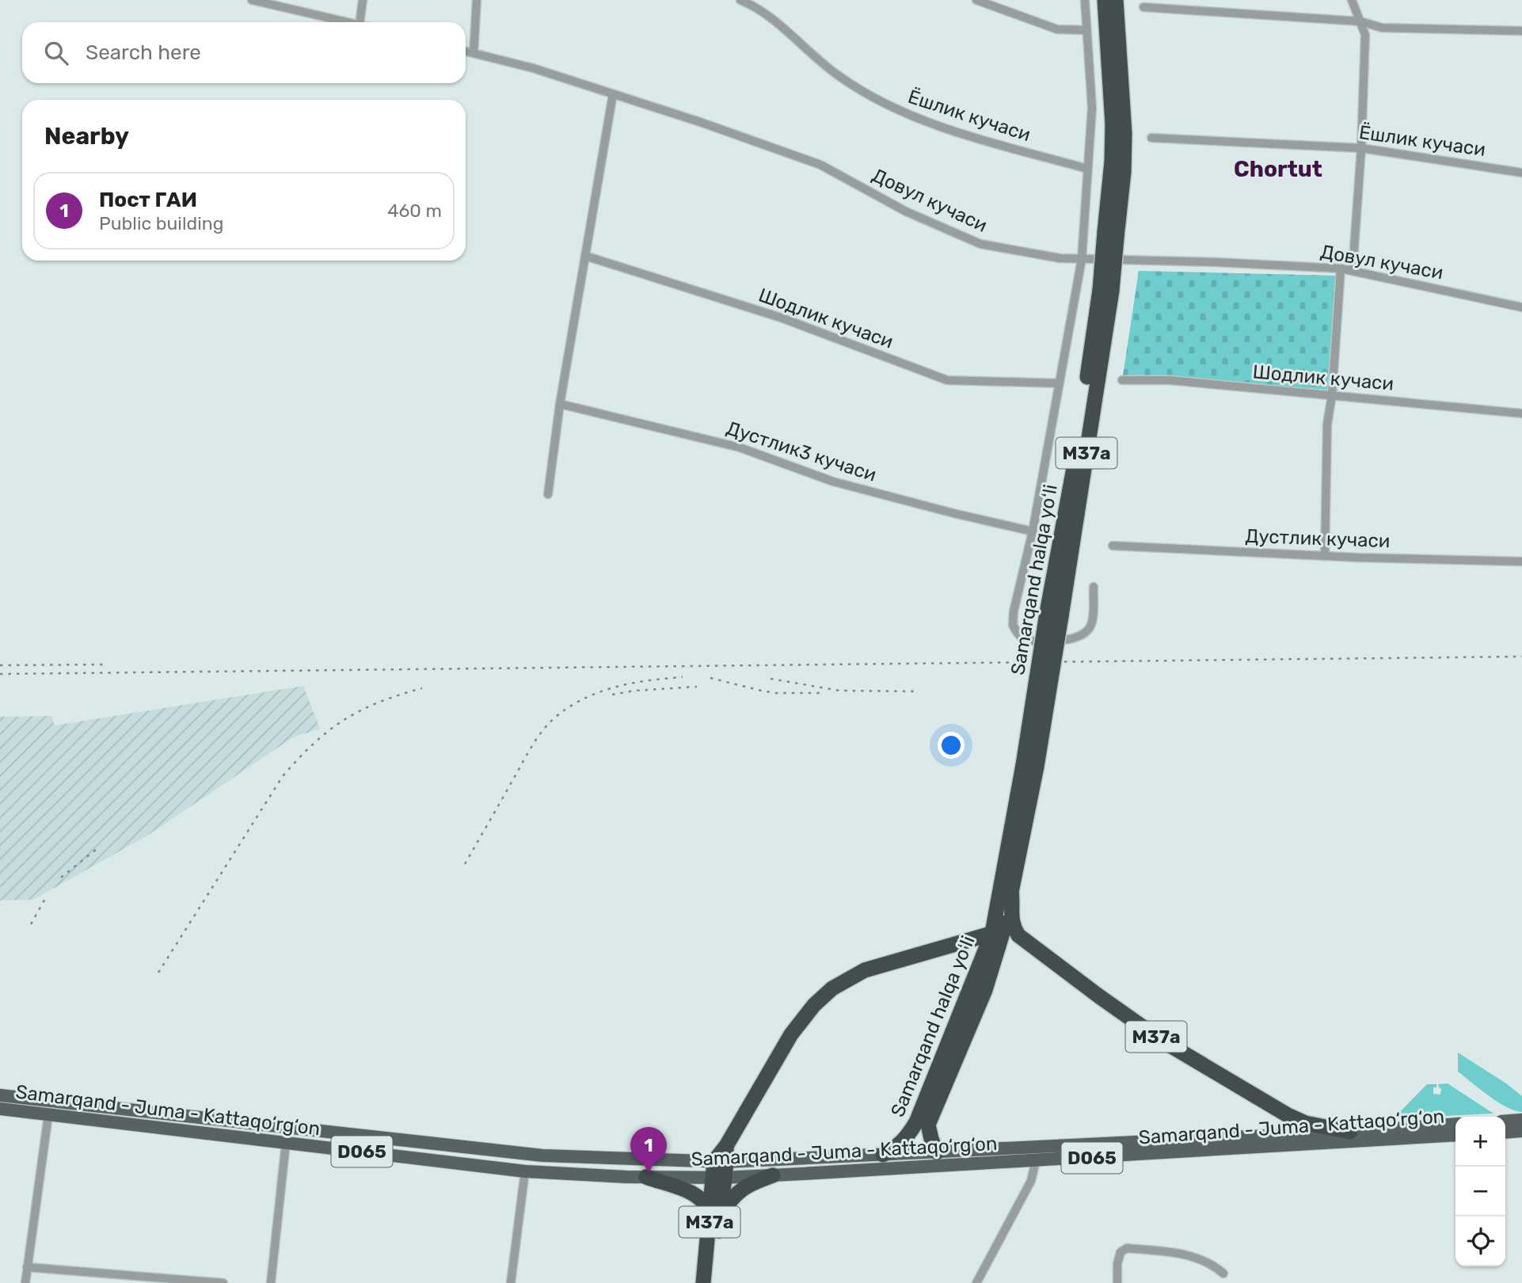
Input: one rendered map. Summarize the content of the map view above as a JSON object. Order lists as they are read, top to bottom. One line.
{"streets":{"highway":["M37a","Samarqand halqa yoʻli"],"main road":["Samarqand - Juma - Kattaqo‘rg‘on","D065"],"street":["Ёшлик кучаси","Довул кучаси","Шодлик кучаси","Дустлик3 кучаси","Дустлик кучаси"]},"crossings":[["M37a","Samarqand halqa yoʻli"],["M37a","Samarqand - Juma - Kattaqo‘rg‘on"],["Samarqand halqa yoʻli","Samarqand - Juma - Kattaqo‘rg‘on"]],"districts":["Chortut"],"page":{"search":"Search here","heading":"Nearby","list":[{"mark":"1","name":"Пост ГАИ","note":"Public building","value":"460 m"}],"map_buttons":["+","−"],"pins":"1"}}
